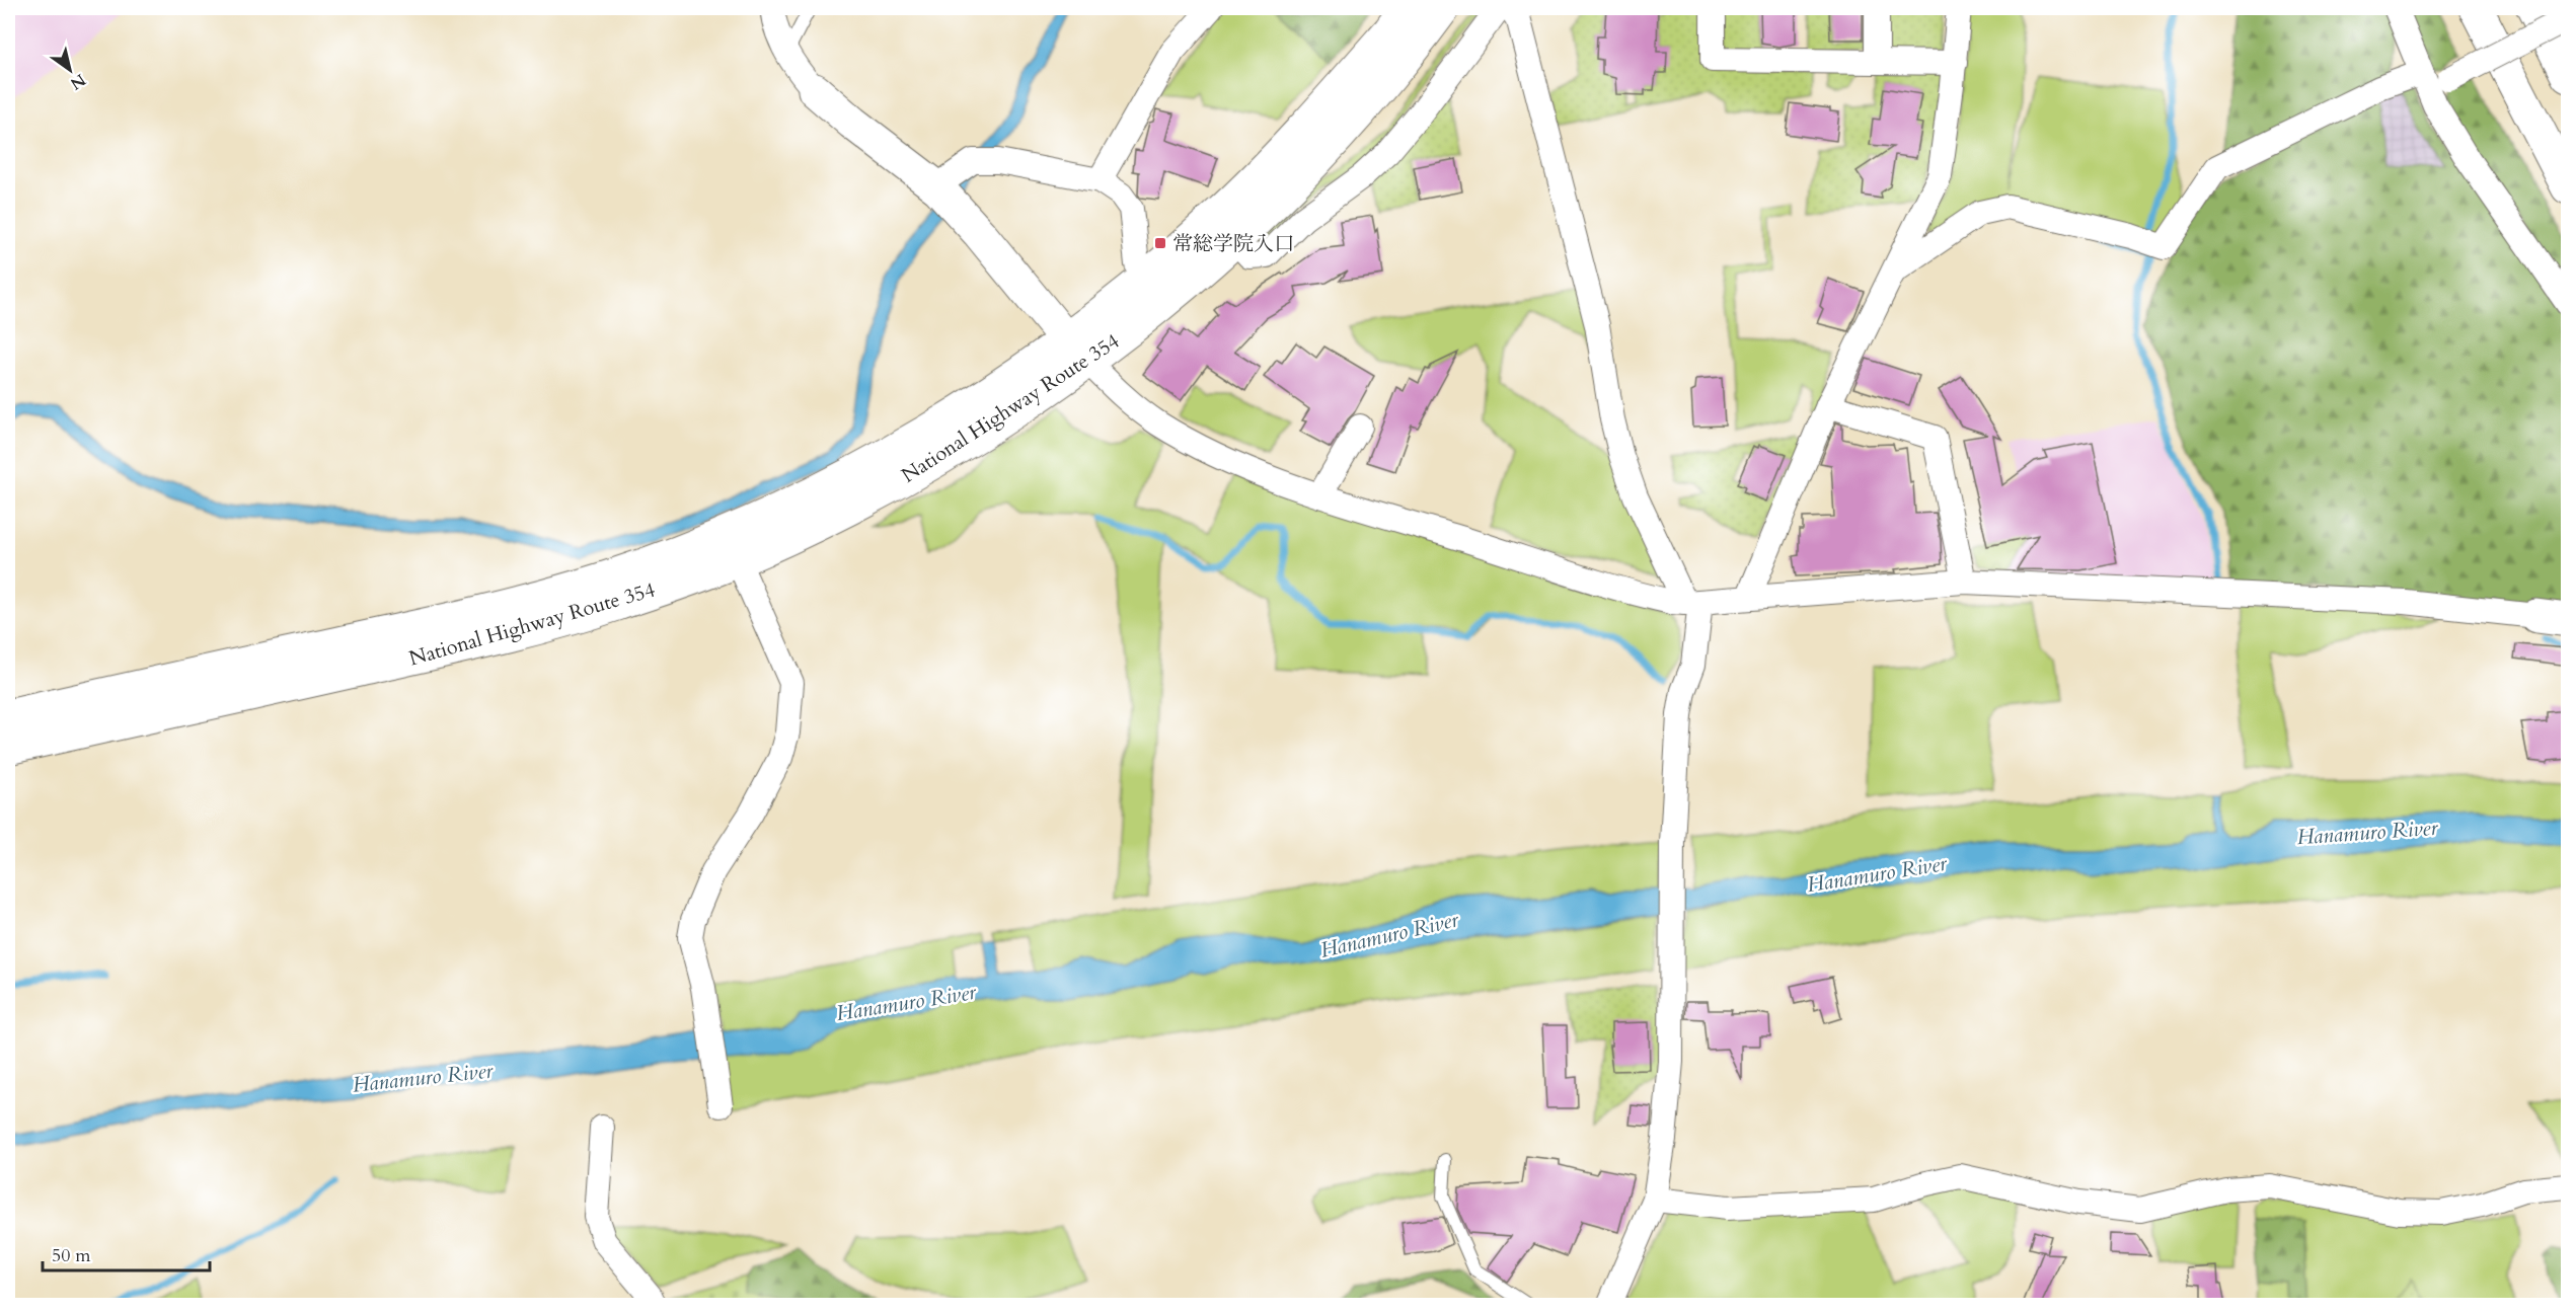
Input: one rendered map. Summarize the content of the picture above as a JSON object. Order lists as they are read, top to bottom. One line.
{"streets":{"main road":["National Highway Route 354"]},"water":["Hanamuro River"],"places":{"transit":["常総学院入口"]},"scale_bar":"50 m","north":"bottom right"}
